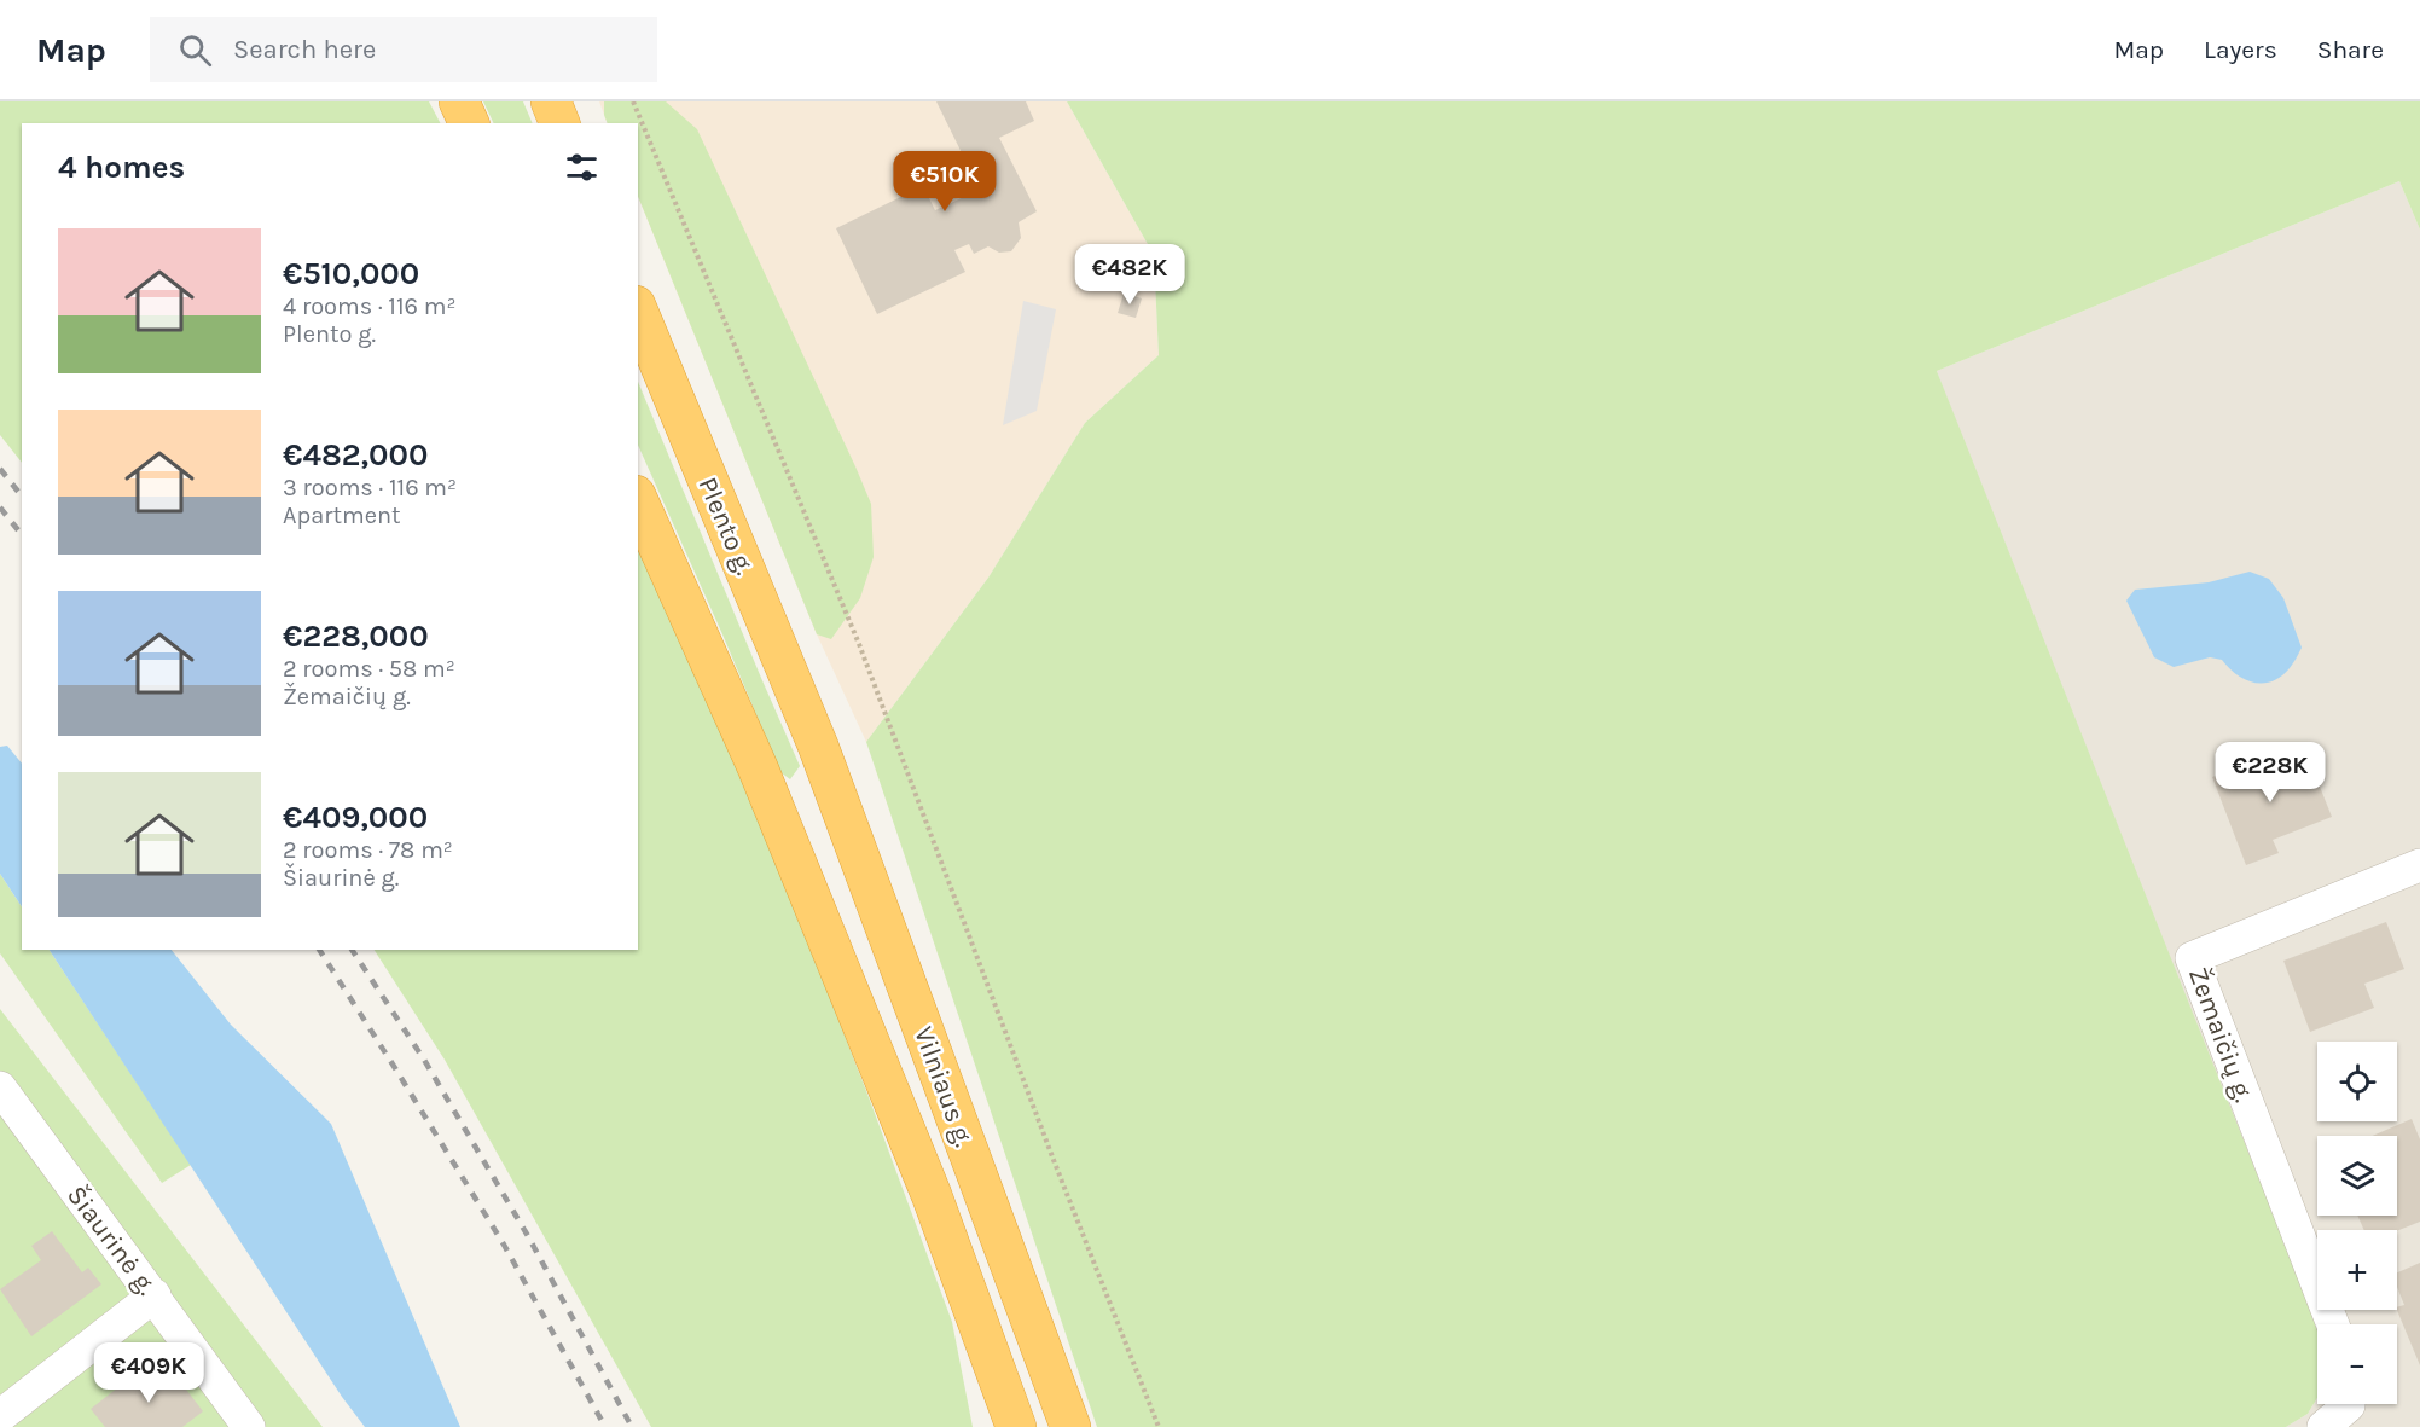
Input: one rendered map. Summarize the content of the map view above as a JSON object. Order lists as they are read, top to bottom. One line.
{"streets":{"highway":["Plento g.","Vilniaus g."],"street":["Žemaičių g.","Šiaurinė g."]},"crossings":[["Plento g.","Vilniaus g."]],"page":{"header":"Map","search":"Search here","nav":["Map","Layers","Share"],"heading":"4 homes","price":["€510K","€482K","€228K","€409K"],"list":[{"name":"€510,000","note":"4 rooms · 116 m² · Plento g."},{"name":"€482,000","note":"3 rooms · 116 m² · Apartment"},{"name":"€228,000","note":"2 rooms · 58 m² · Žemaičių g."},{"name":"€409,000","note":"2 rooms · 78 m² · Šiaurinė g."}],"map_buttons":["+","−"]}}
